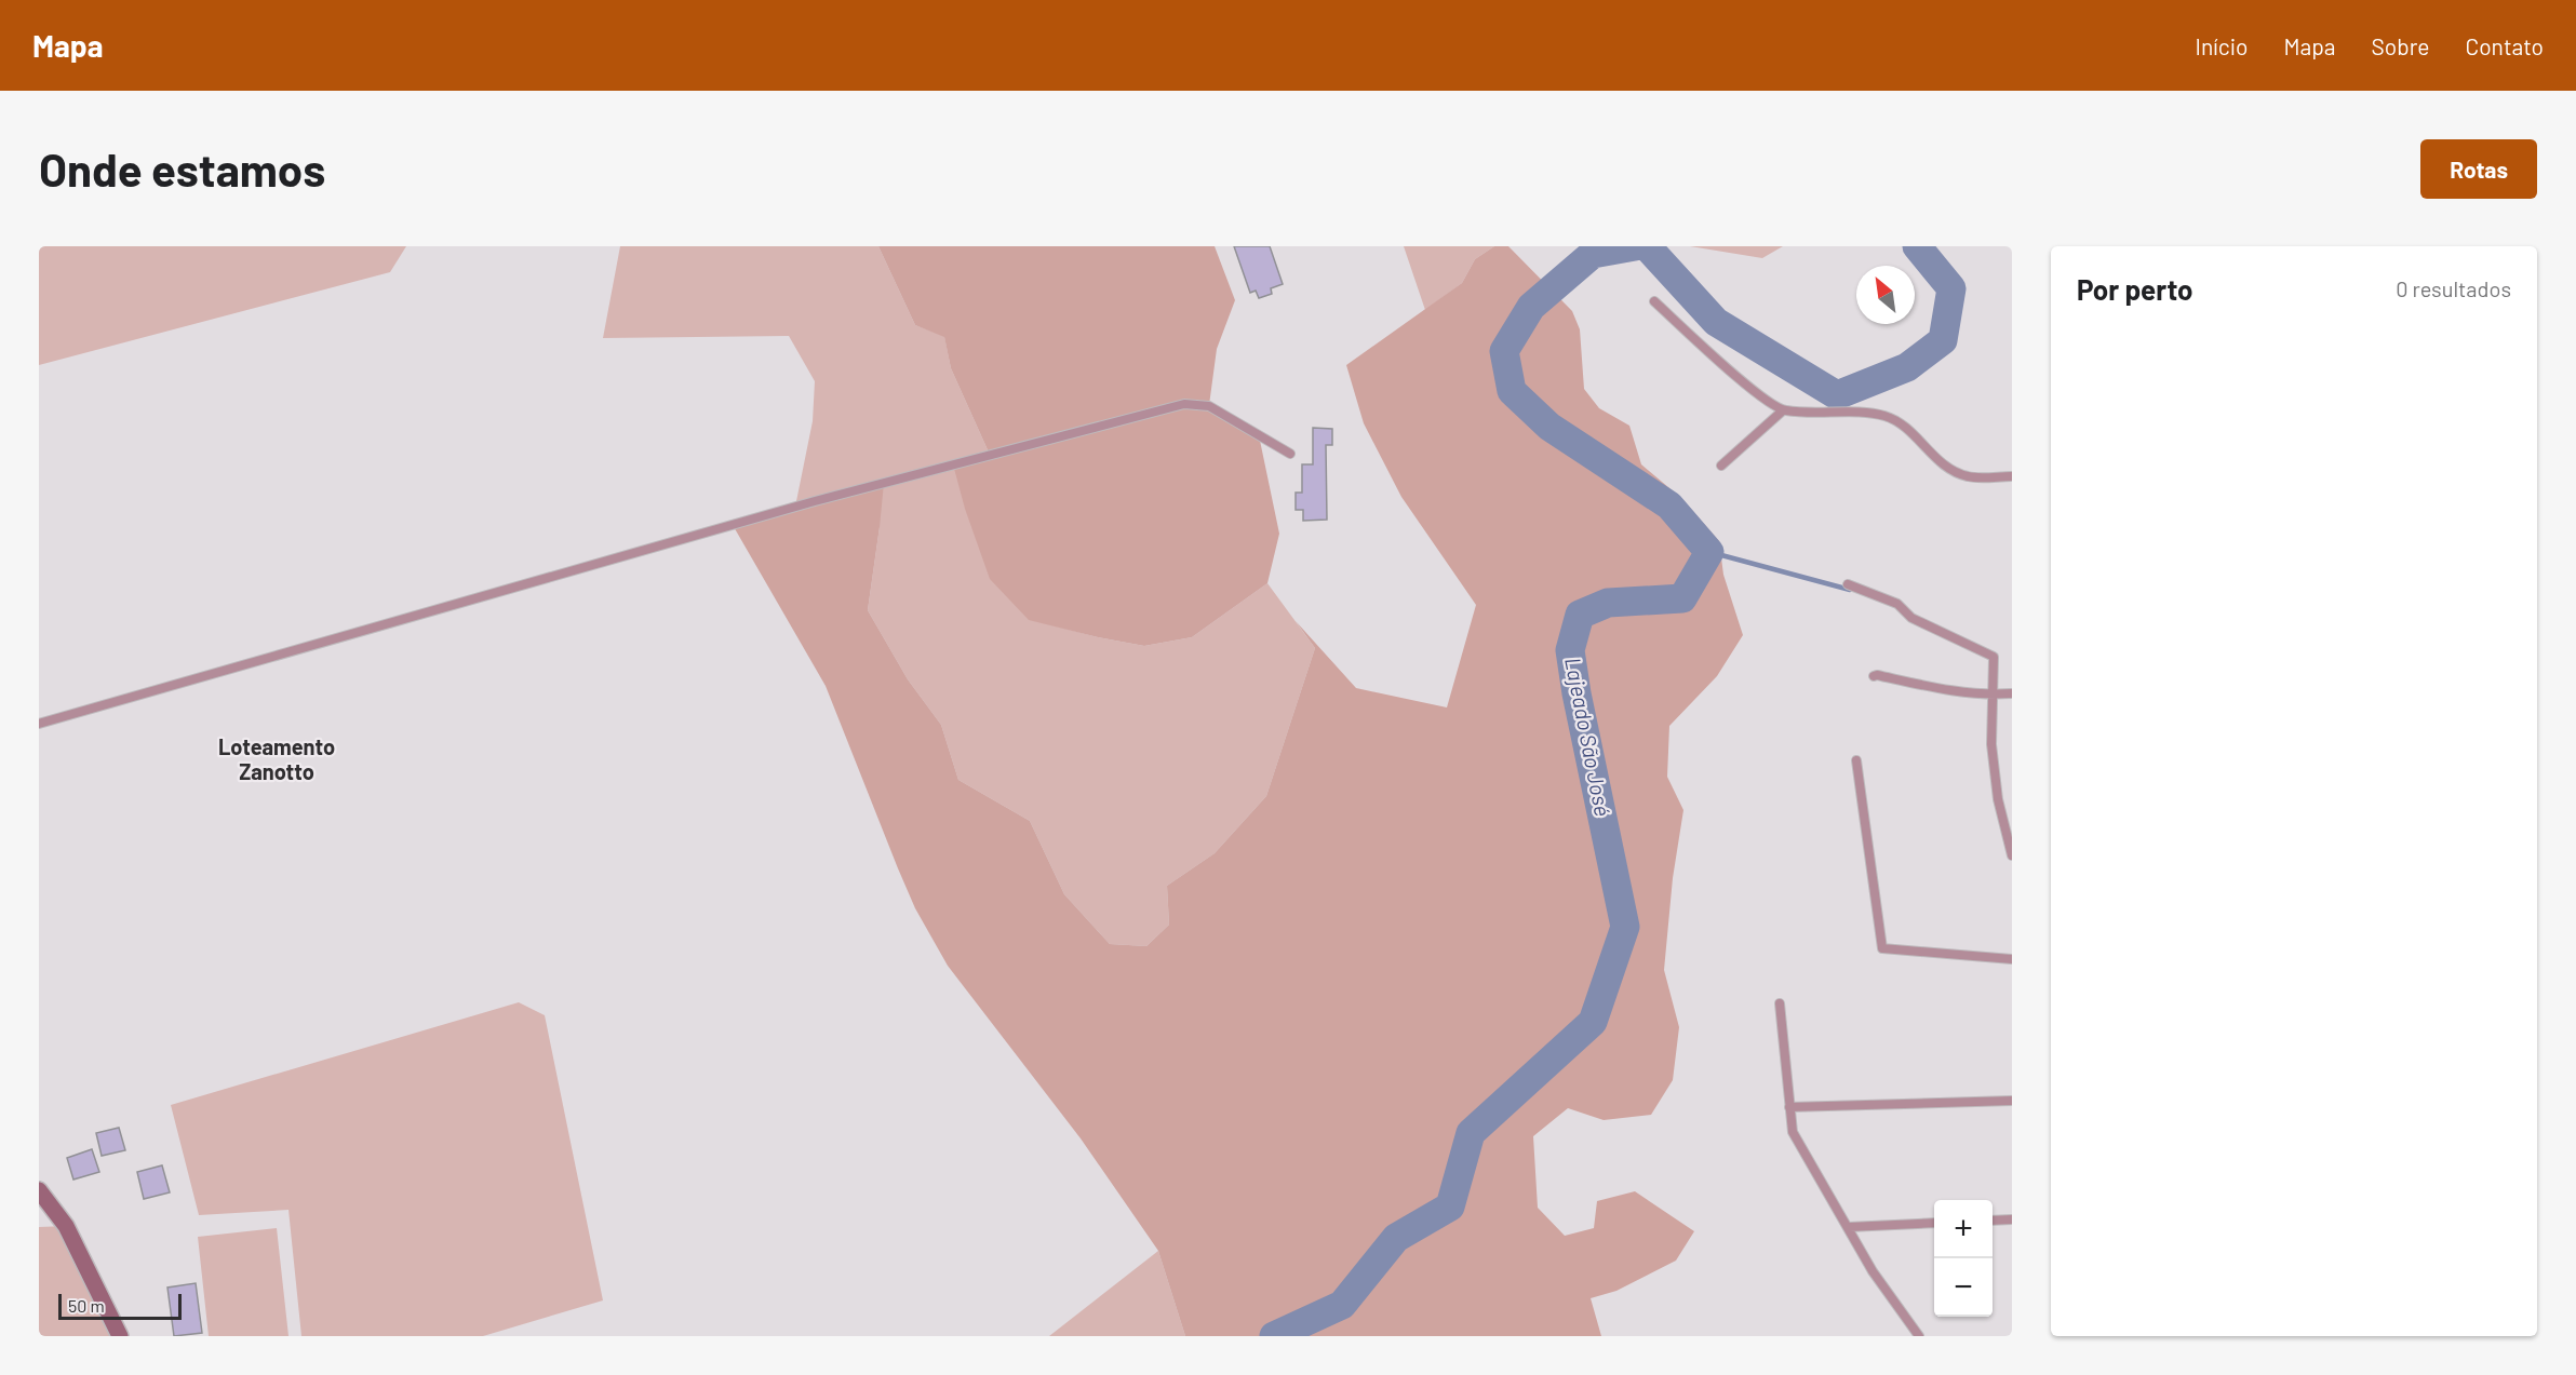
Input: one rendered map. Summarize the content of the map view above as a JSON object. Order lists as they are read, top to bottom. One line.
{"districts":["Loteamento Zanotto"],"water":["Lajeado São José"],"scale_bar":"50 m","north":"top left","page":{"header":"Mapa","nav":["Início","Mapa","Sobre","Contato"],"buttons":"Rotas","title":"Onde estamos","heading":["Por perto","0 resultados"],"map_buttons":["+","−"],"scale":"50 m"}}
